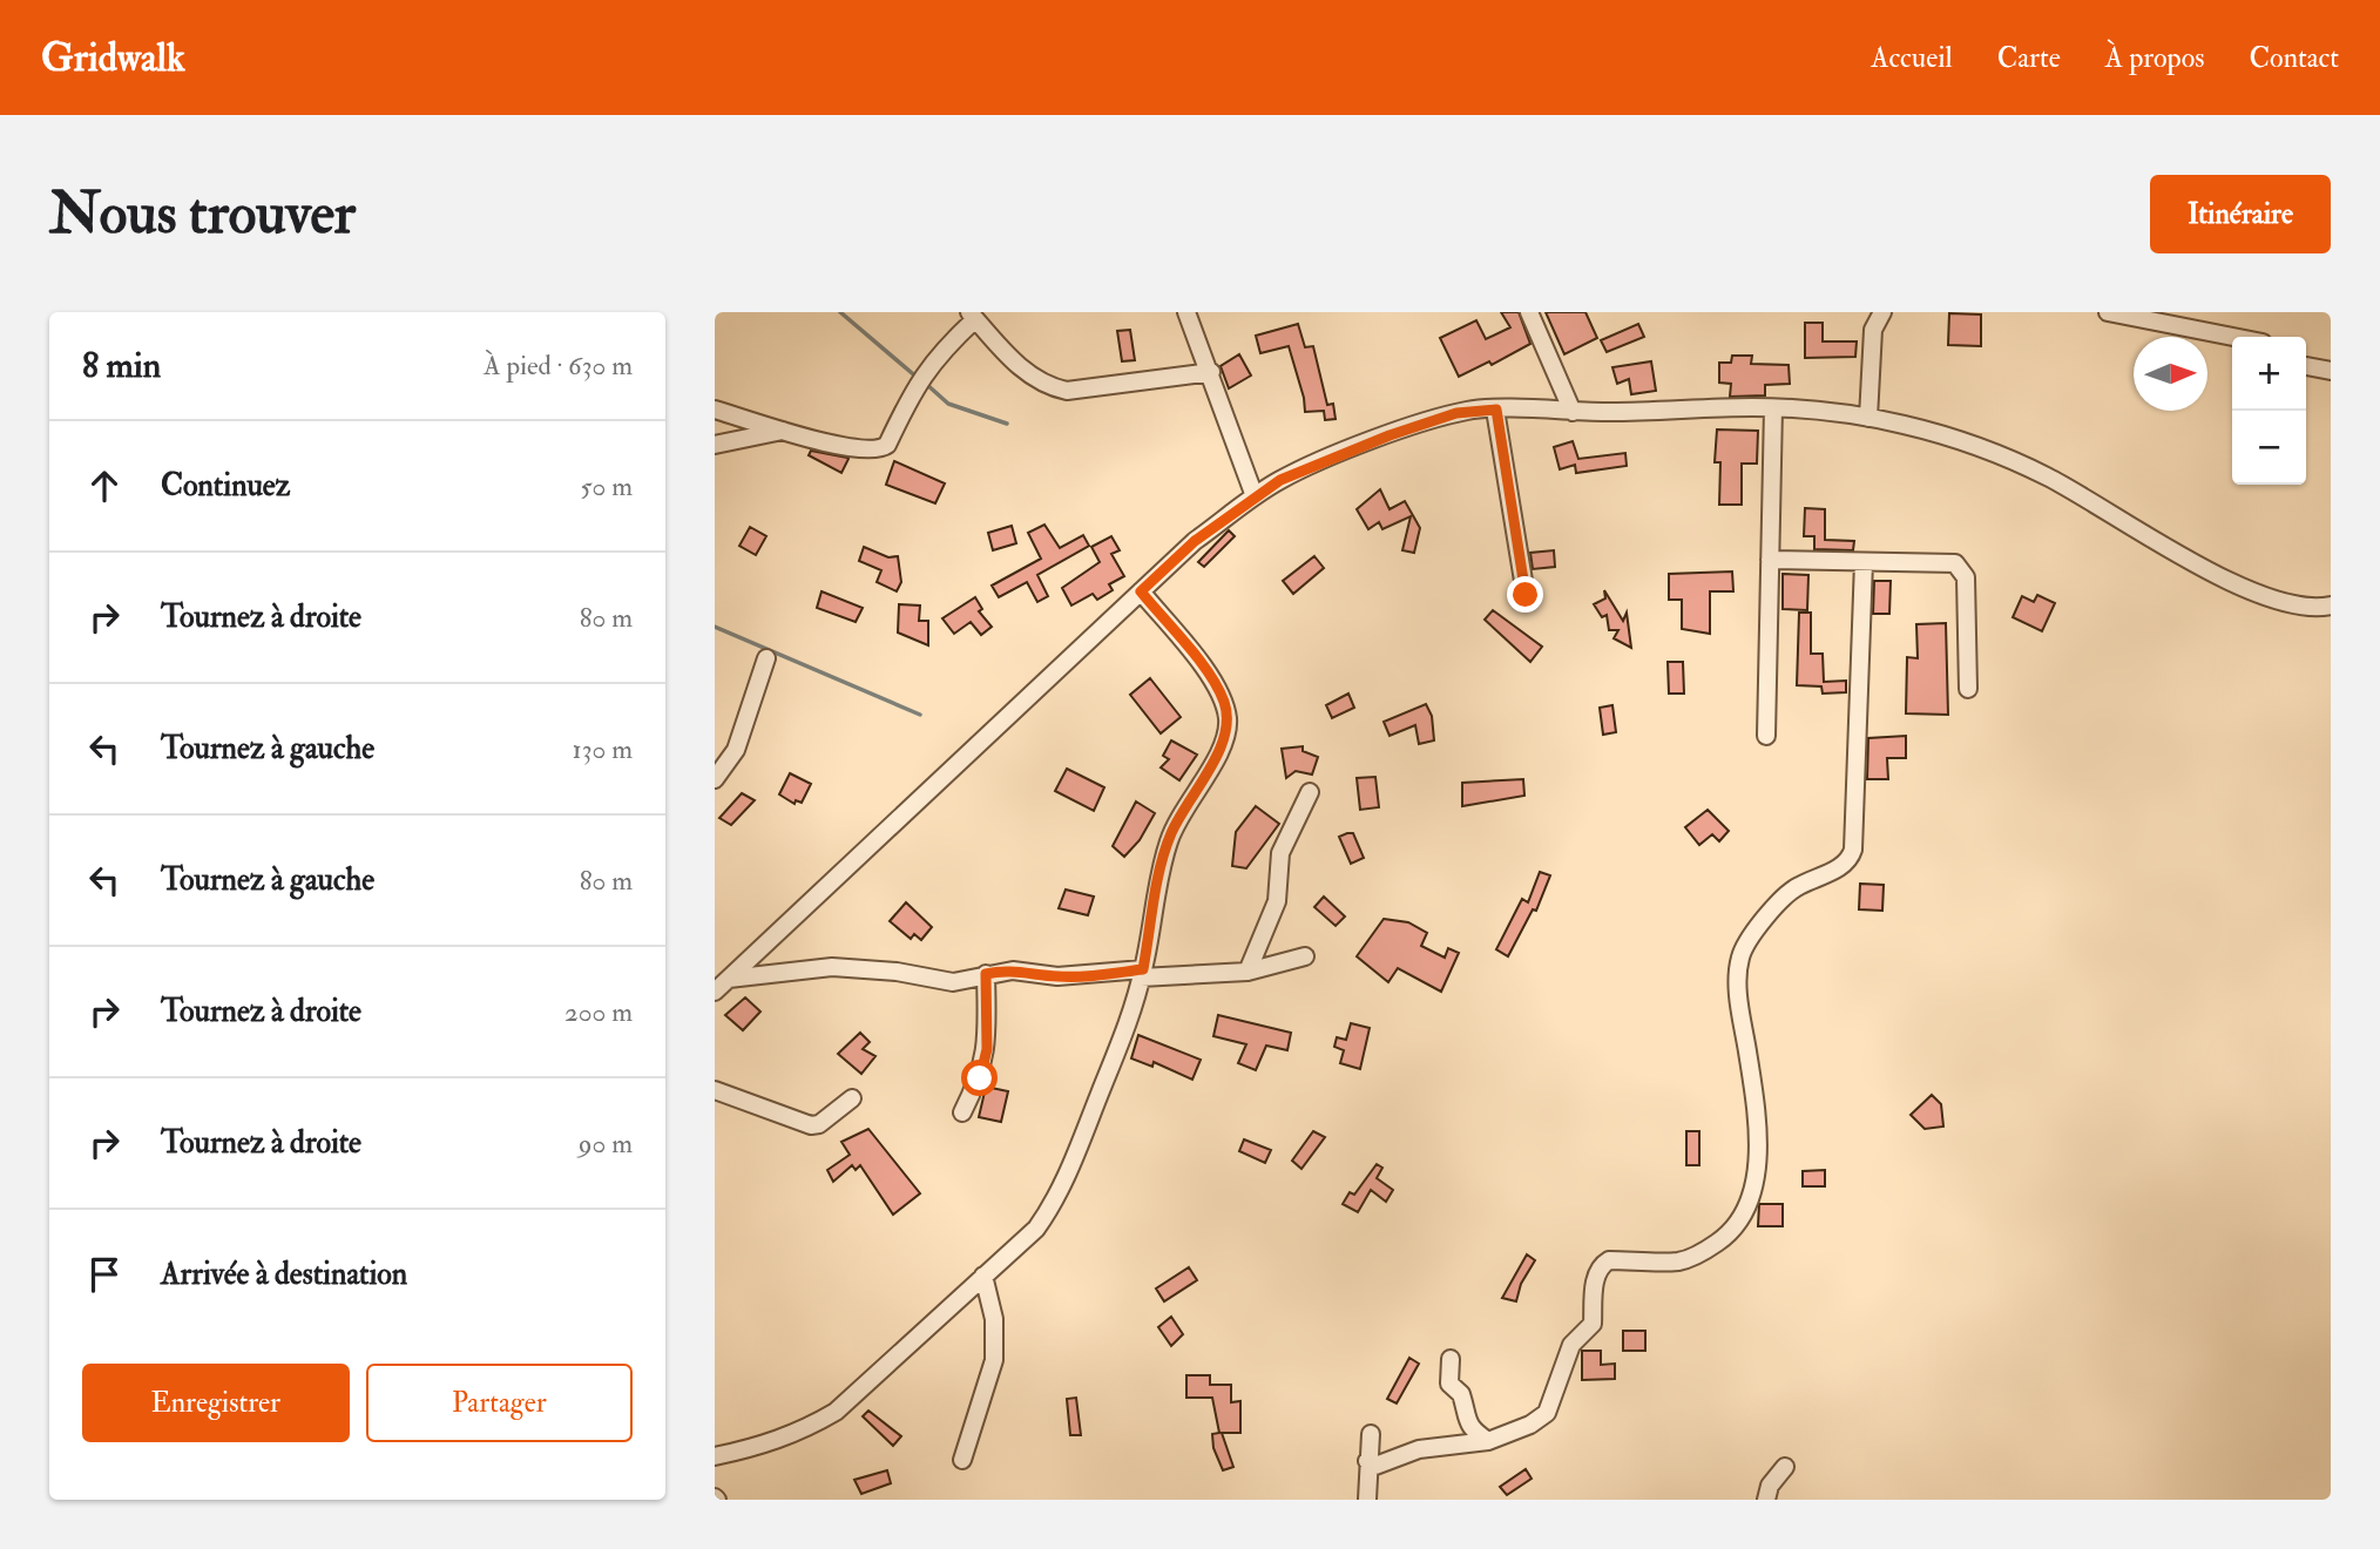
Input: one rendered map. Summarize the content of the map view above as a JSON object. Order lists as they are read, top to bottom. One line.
{"north":"right","page":{"header":"Gridwalk","nav":["Accueil","Carte","À propos","Contact"],"buttons":["Itinéraire",["Enregistrer","Partager"]],"title":"Nous trouver","heading":["8 min","À pied · 630 m"],"map_buttons":["+","−"],"list":[["Continuez","50 m"],["Tournez à droite","80 m"],["Tournez à gauche","130 m"],["Tournez à gauche","80 m"],["Tournez à droite","200 m"],["Tournez à droite","90 m"],"Arrivée à destination"]}}
